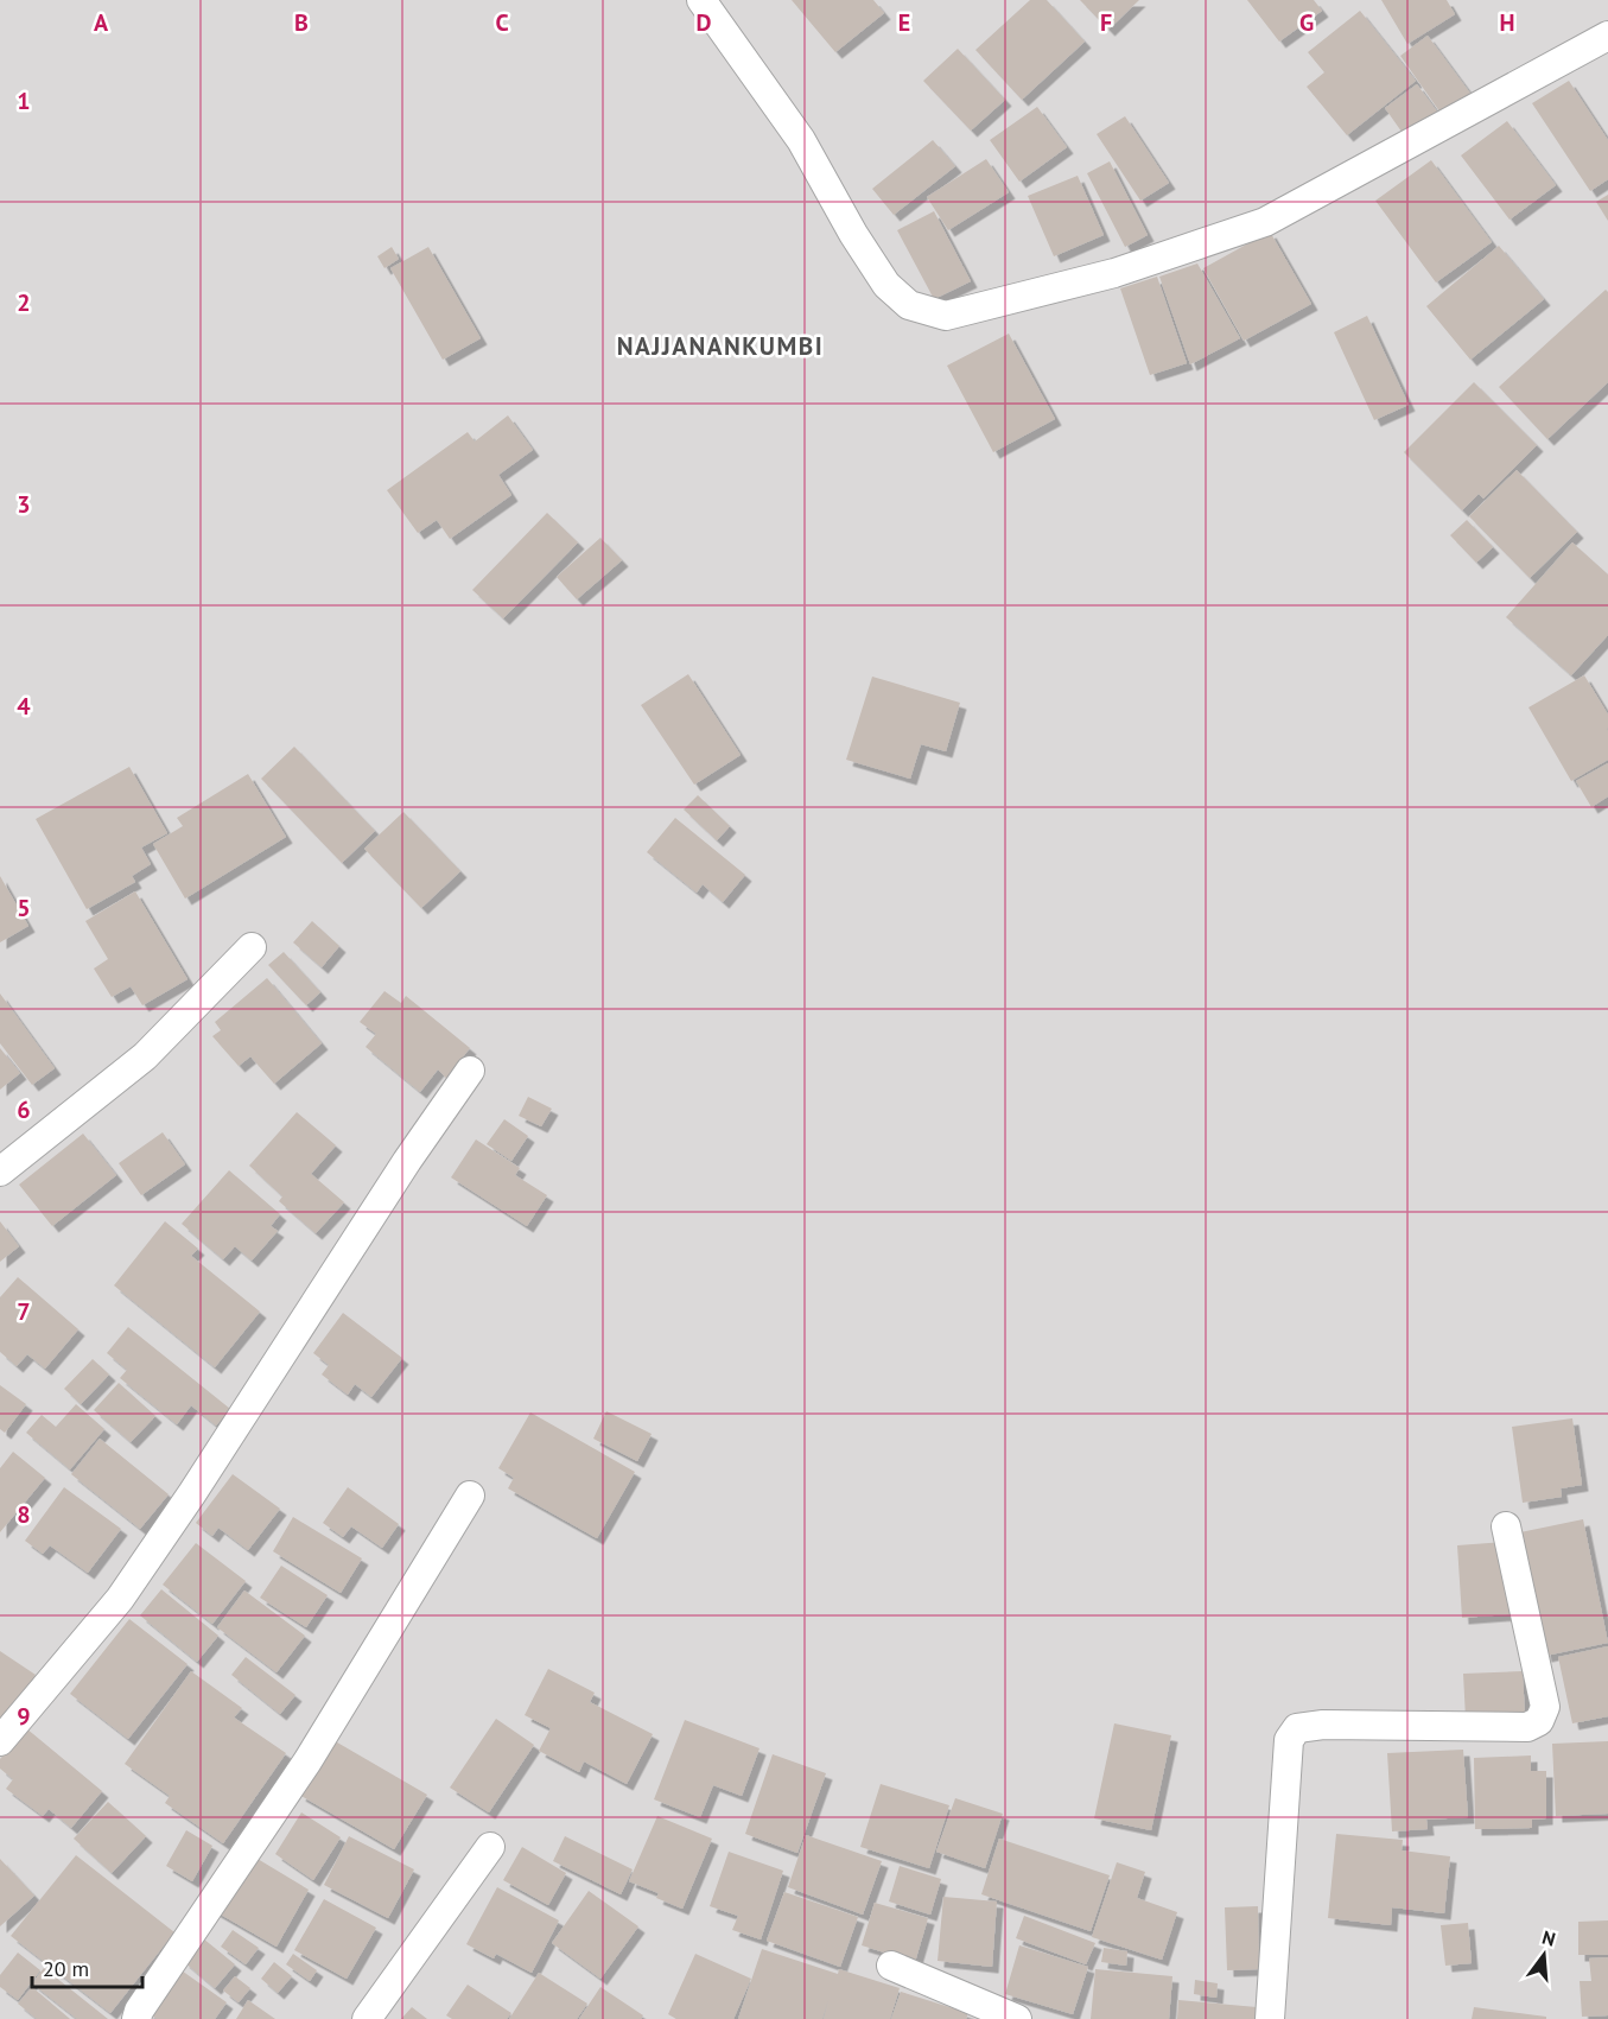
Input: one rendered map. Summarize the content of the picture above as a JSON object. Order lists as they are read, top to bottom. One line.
{"districts":["NAJJANANKUMBI"],"scale_bar":"20 m","north":"top","grid":{"columns":["A","B","C","D","E","F","G","H"],"rows":["1","2","3","4","5","6","7","8","9"]}}
